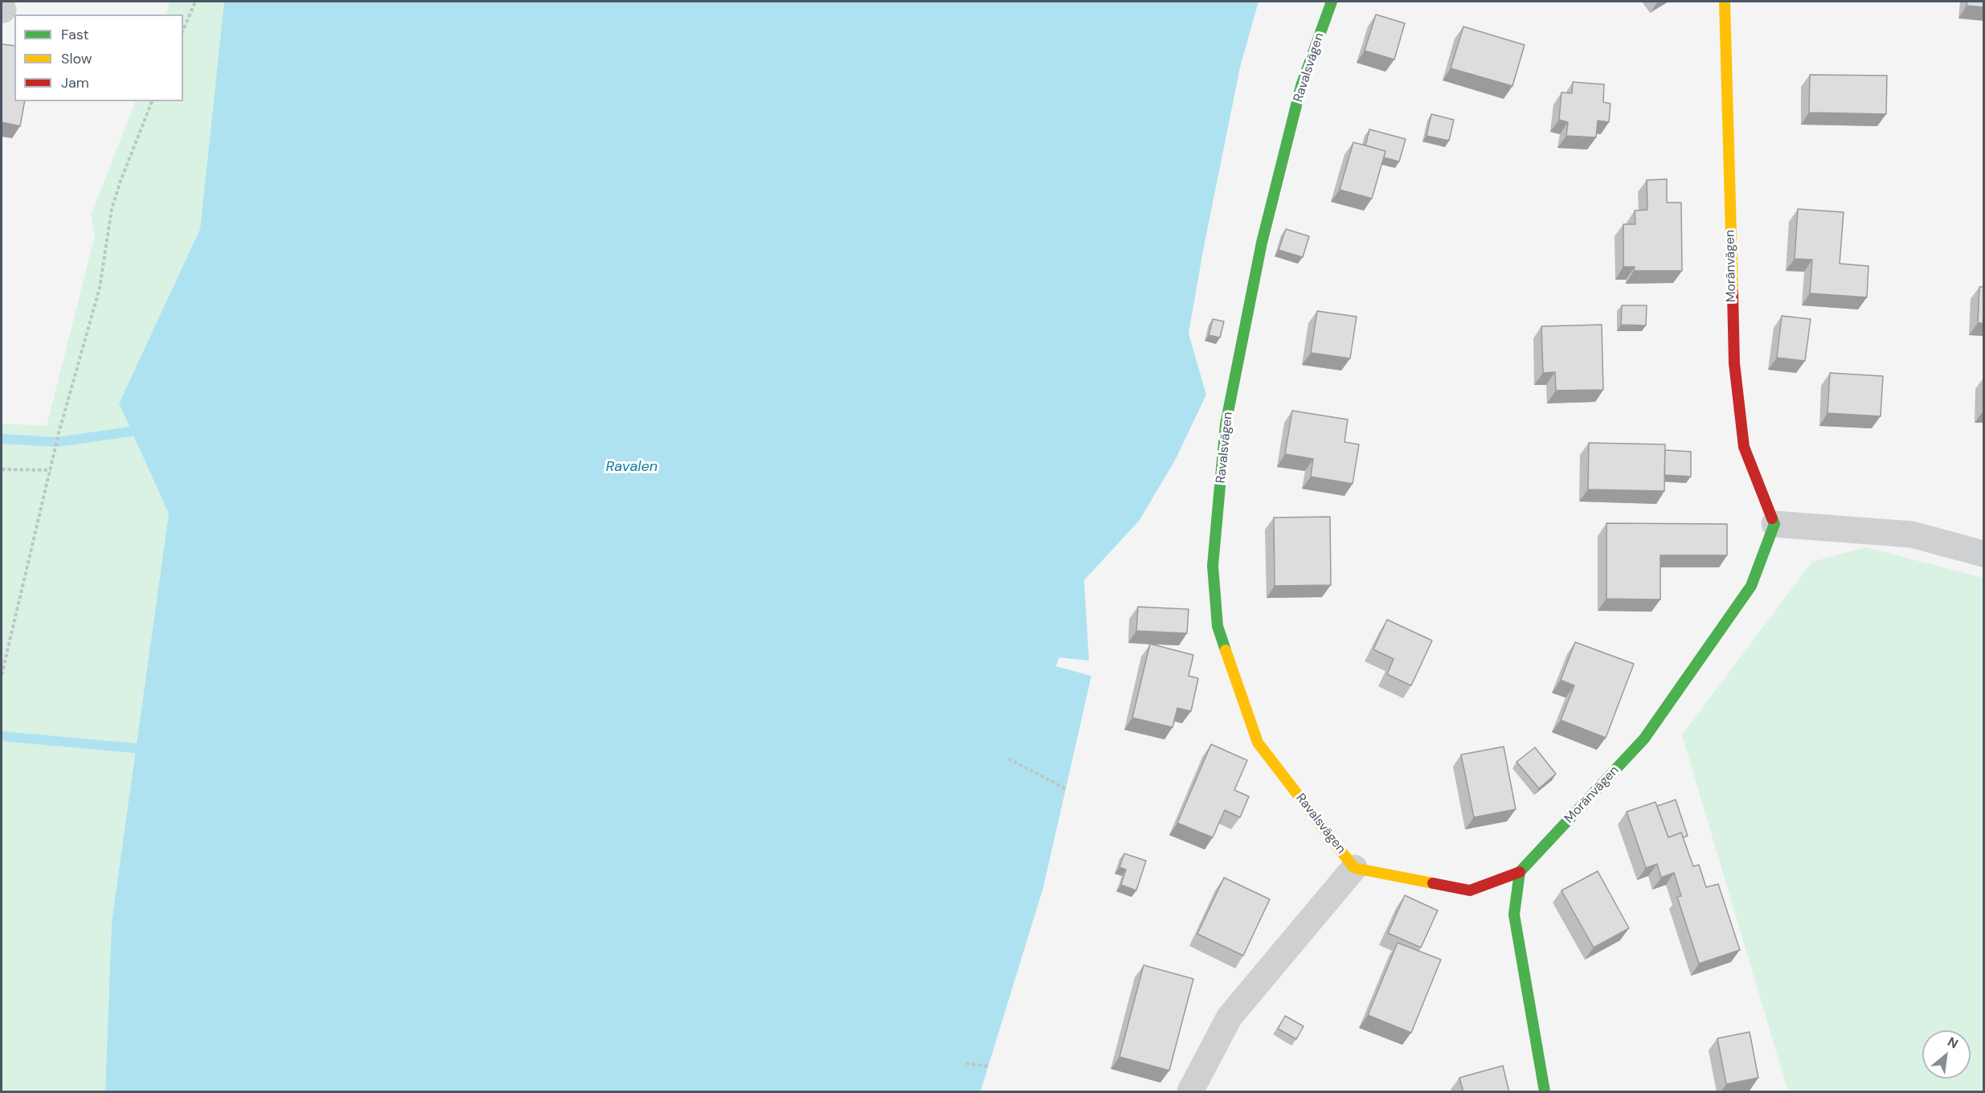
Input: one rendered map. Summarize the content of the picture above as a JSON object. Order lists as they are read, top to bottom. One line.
{"streets":{"street":["Ravalsvägen","Moränvägen"]},"crossings":[["Ravalsvägen","Moränvägen"]],"water":["Ravalen"],"legend":["Fast","Slow","Jam"],"north":"top right"}
